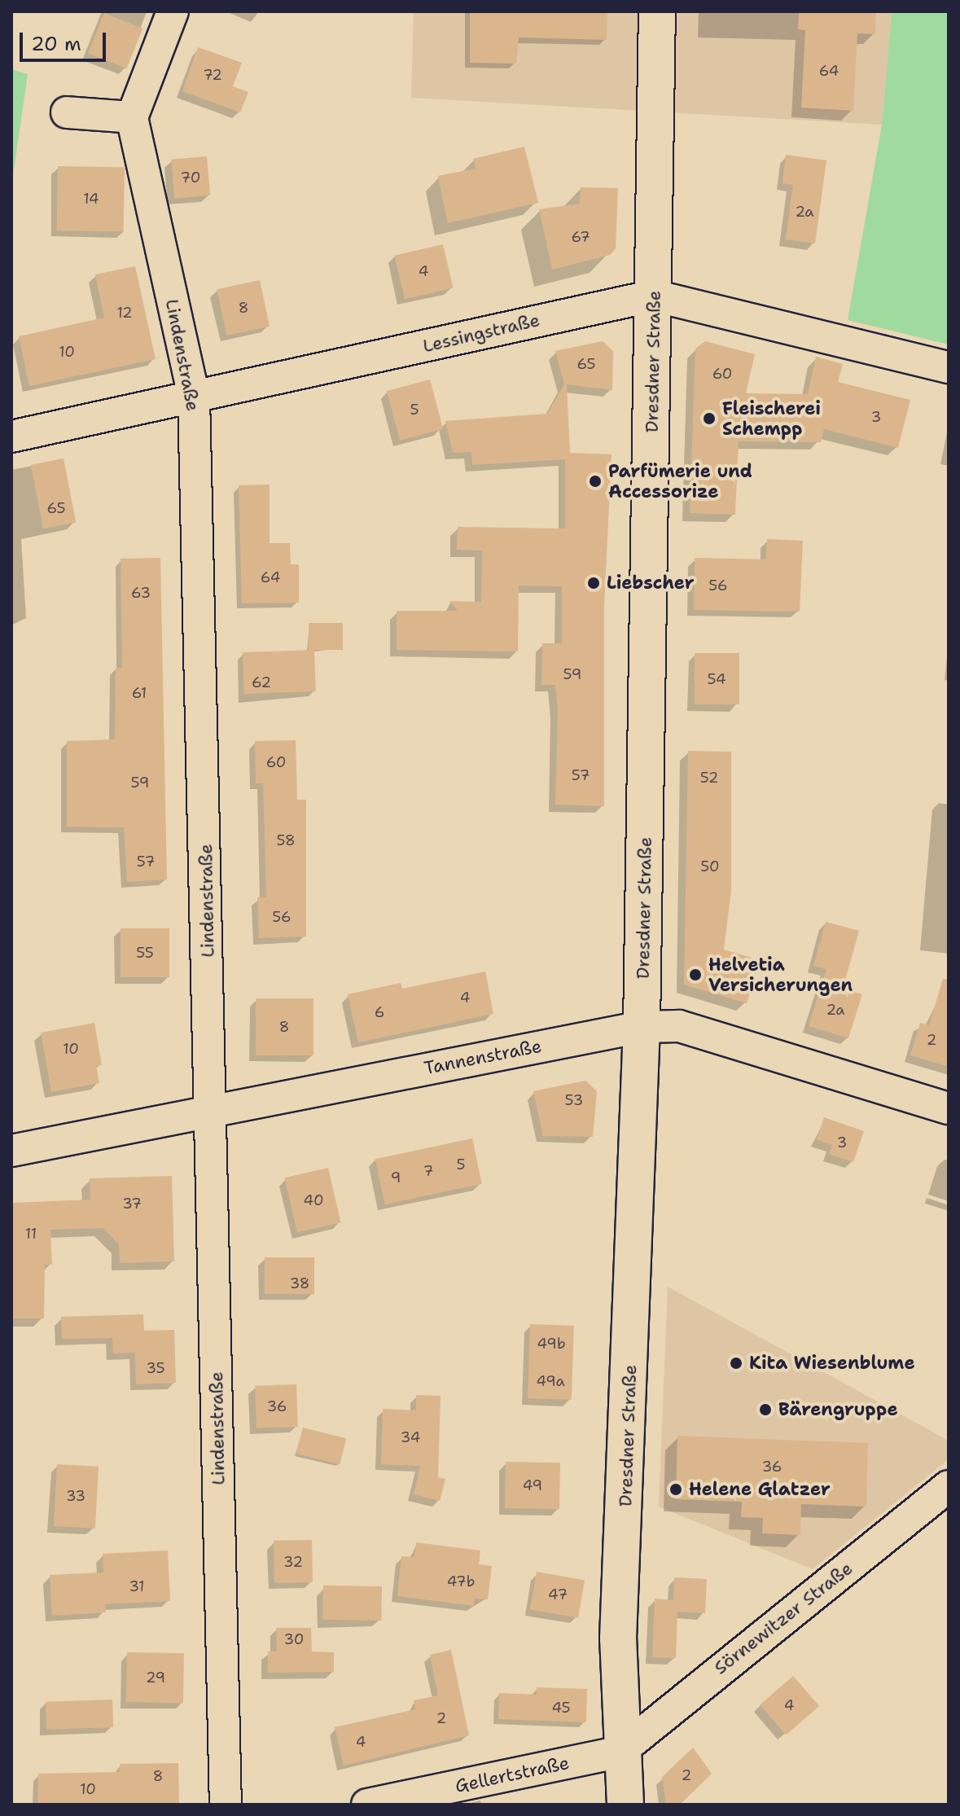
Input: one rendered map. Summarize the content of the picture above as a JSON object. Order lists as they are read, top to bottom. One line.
{"streets":{"main road":["Dresdner Straße"],"street":["Lessingstraße","Lindenstraße","Tannenstraße","Sörnewitzer Straße","Gellertstraße"]},"crossings":[["Lessingstraße","Lindenstraße"],["Lessingstraße","Dresdner Straße"],["Lindenstraße","Tannenstraße"],["Dresdner Straße","Tannenstraße"],["Dresdner Straße","Sörnewitzer Straße"],["Dresdner Straße","Gellertstraße"],["Sörnewitzer Straße","Gellertstraße"]],"places":["Fleischerei Schempp","Parfümerie und Accessorize","Liebscher","Helvetia Versicherungen","Kita Wiesenblume","Bärengruppe","Helene Glatzer"],"house_numbers":["64","72","70","14","2a","67","4","8","12","10","65","60","5","3","65","64","56","63","59","54","62","61","60","57","52","59","58","57","50","56","55","4","2a","6","8","2","10","53","3","5","7","9","40","37","11","38","49b","35","49a","36","34","36","49","33","32","47b","31","47","30","29","4","45","2","4","2","8","10"],"scale_bar":"20 m"}
